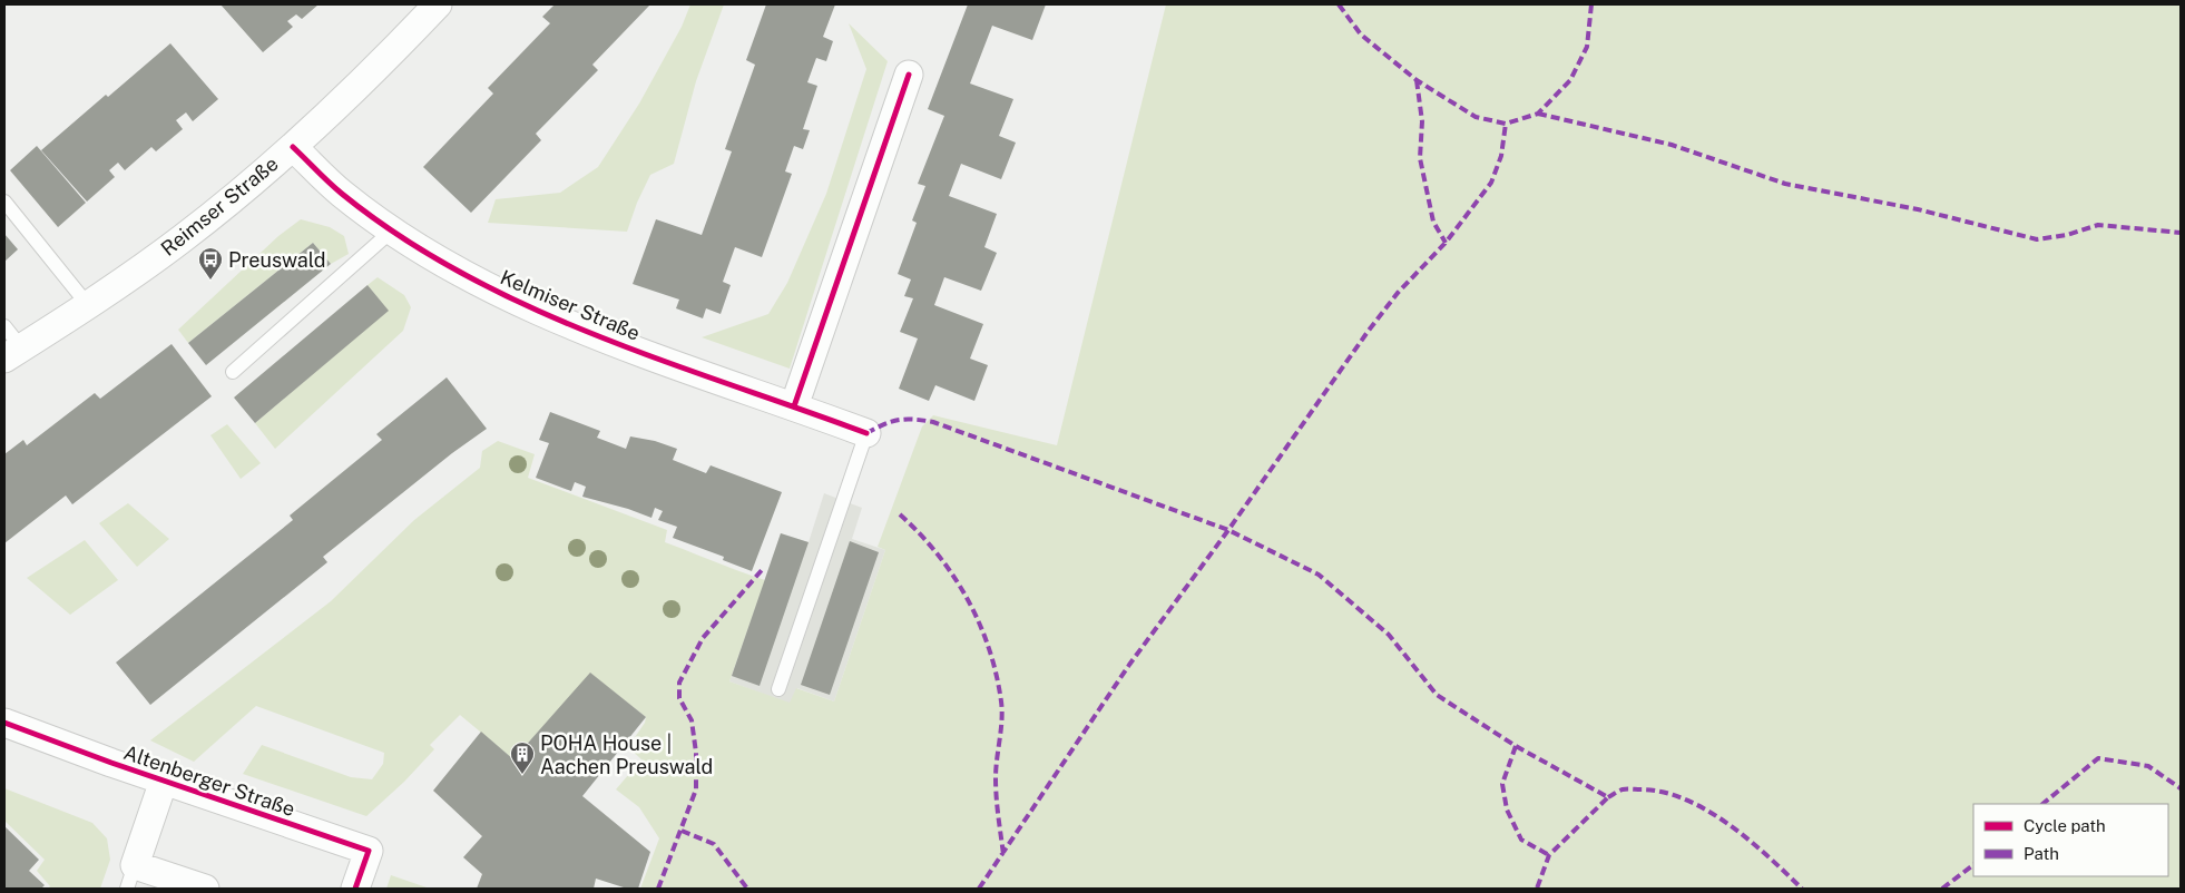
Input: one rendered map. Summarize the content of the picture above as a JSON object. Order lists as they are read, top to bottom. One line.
{"streets":{"street":["Reimser Straße","Kelmiser Straße","Altenberger Straße"]},"crossings":[["Reimser Straße","Kelmiser Straße"]],"places":{"bus stop":["Preuswald"],"building":["POHA House | Aachen Preuswald"]},"legend":["Cycle path","Path"]}
